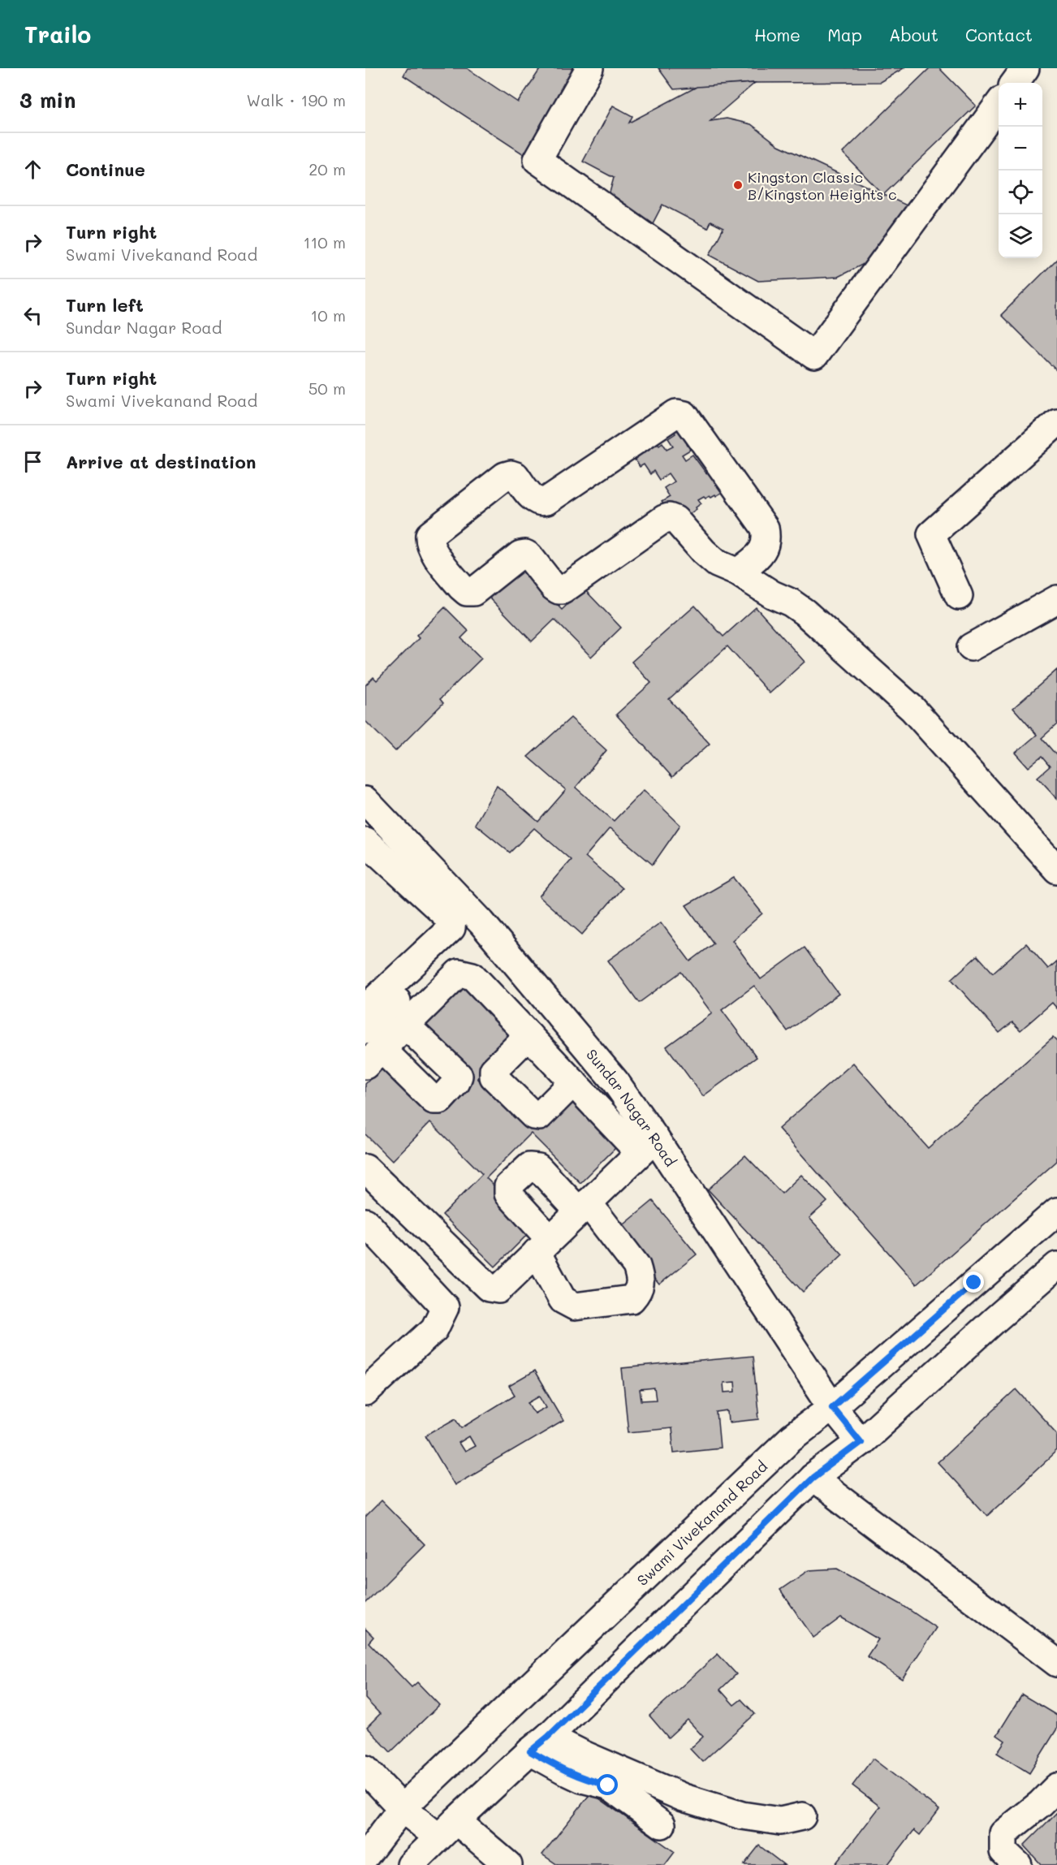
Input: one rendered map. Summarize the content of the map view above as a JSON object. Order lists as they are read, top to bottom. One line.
{"streets":{"street":["Sundar Nagar Road","Swami Vivekanand Road"]},"crossings":[["Sundar Nagar Road","Swami Vivekanand Road"]],"places":["Kingston Classic B/Kingston Heights c"],"page":{"header":"Trailo","nav":["Home","Map","About","Contact"],"heading":["3 min","Walk · 190 m"],"map_buttons":["+","−"],"list":[["Continue","20 m"],["Turn right","Swami Vivekanand Road","110 m"],["Turn left","Sundar Nagar Road","10 m"],["Turn right","Swami Vivekanand Road","50 m"],"Arrive at destination"]}}
